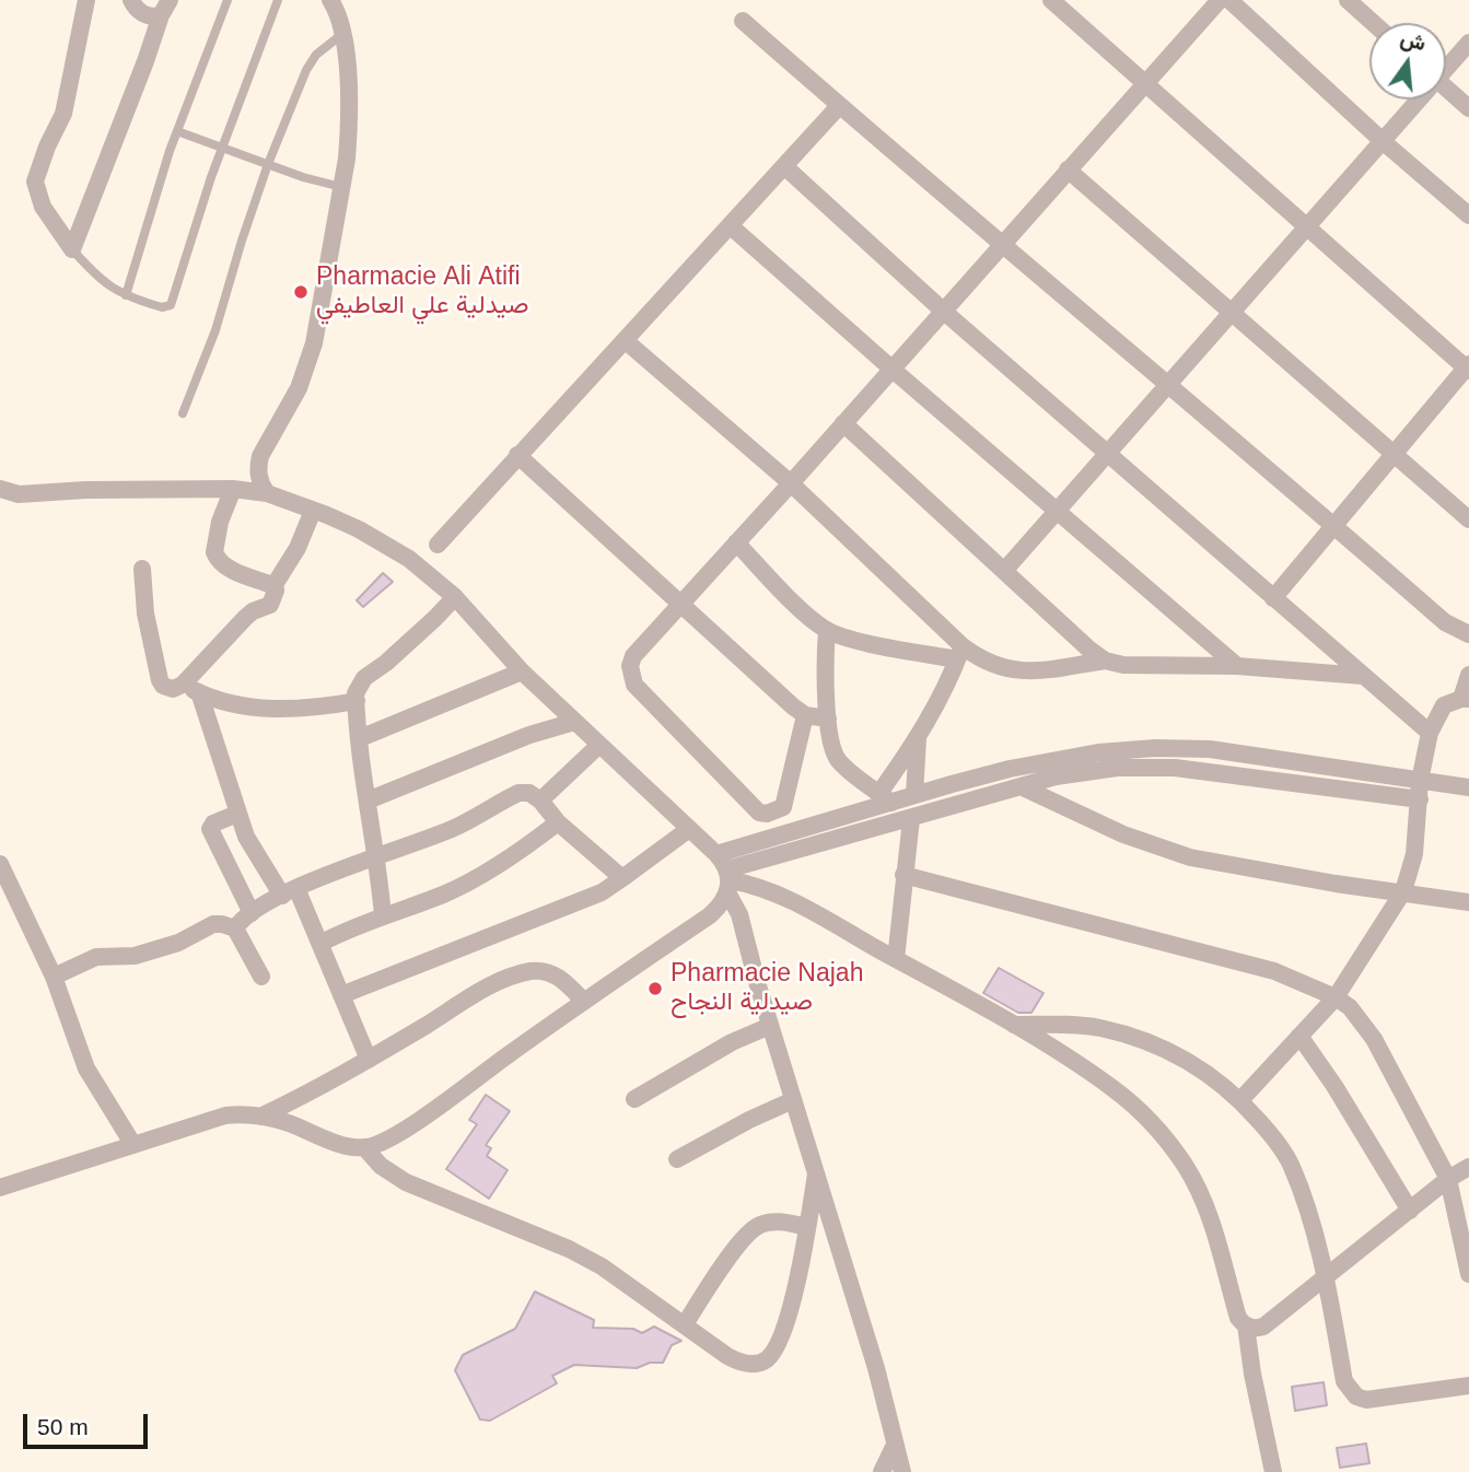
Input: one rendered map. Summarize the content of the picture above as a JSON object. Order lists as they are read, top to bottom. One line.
{"places":["Pharmacie Ali Atifi صيدلية علي العاطيفي","Pharmacie Najah صيدلية النجاح"],"scale_bar":"50 m","north":"top"}
